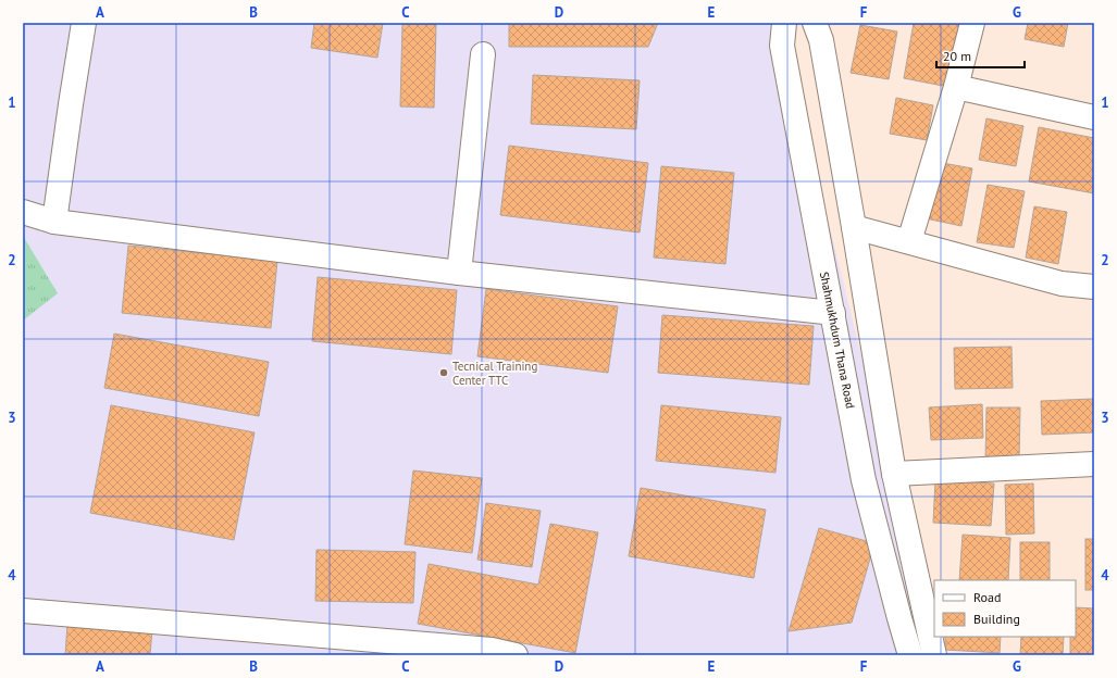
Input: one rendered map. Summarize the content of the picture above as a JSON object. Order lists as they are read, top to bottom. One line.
{"streets":{"street":["Shahmukhdum Thana Road"]},"places":["Tecnical Training Center TTC"],"legend":["Road","Building"],"scale_bar":"20 m","grid":{"columns":["A","B","C","D","E","F","G"],"rows":["1","2","3","4"]}}
